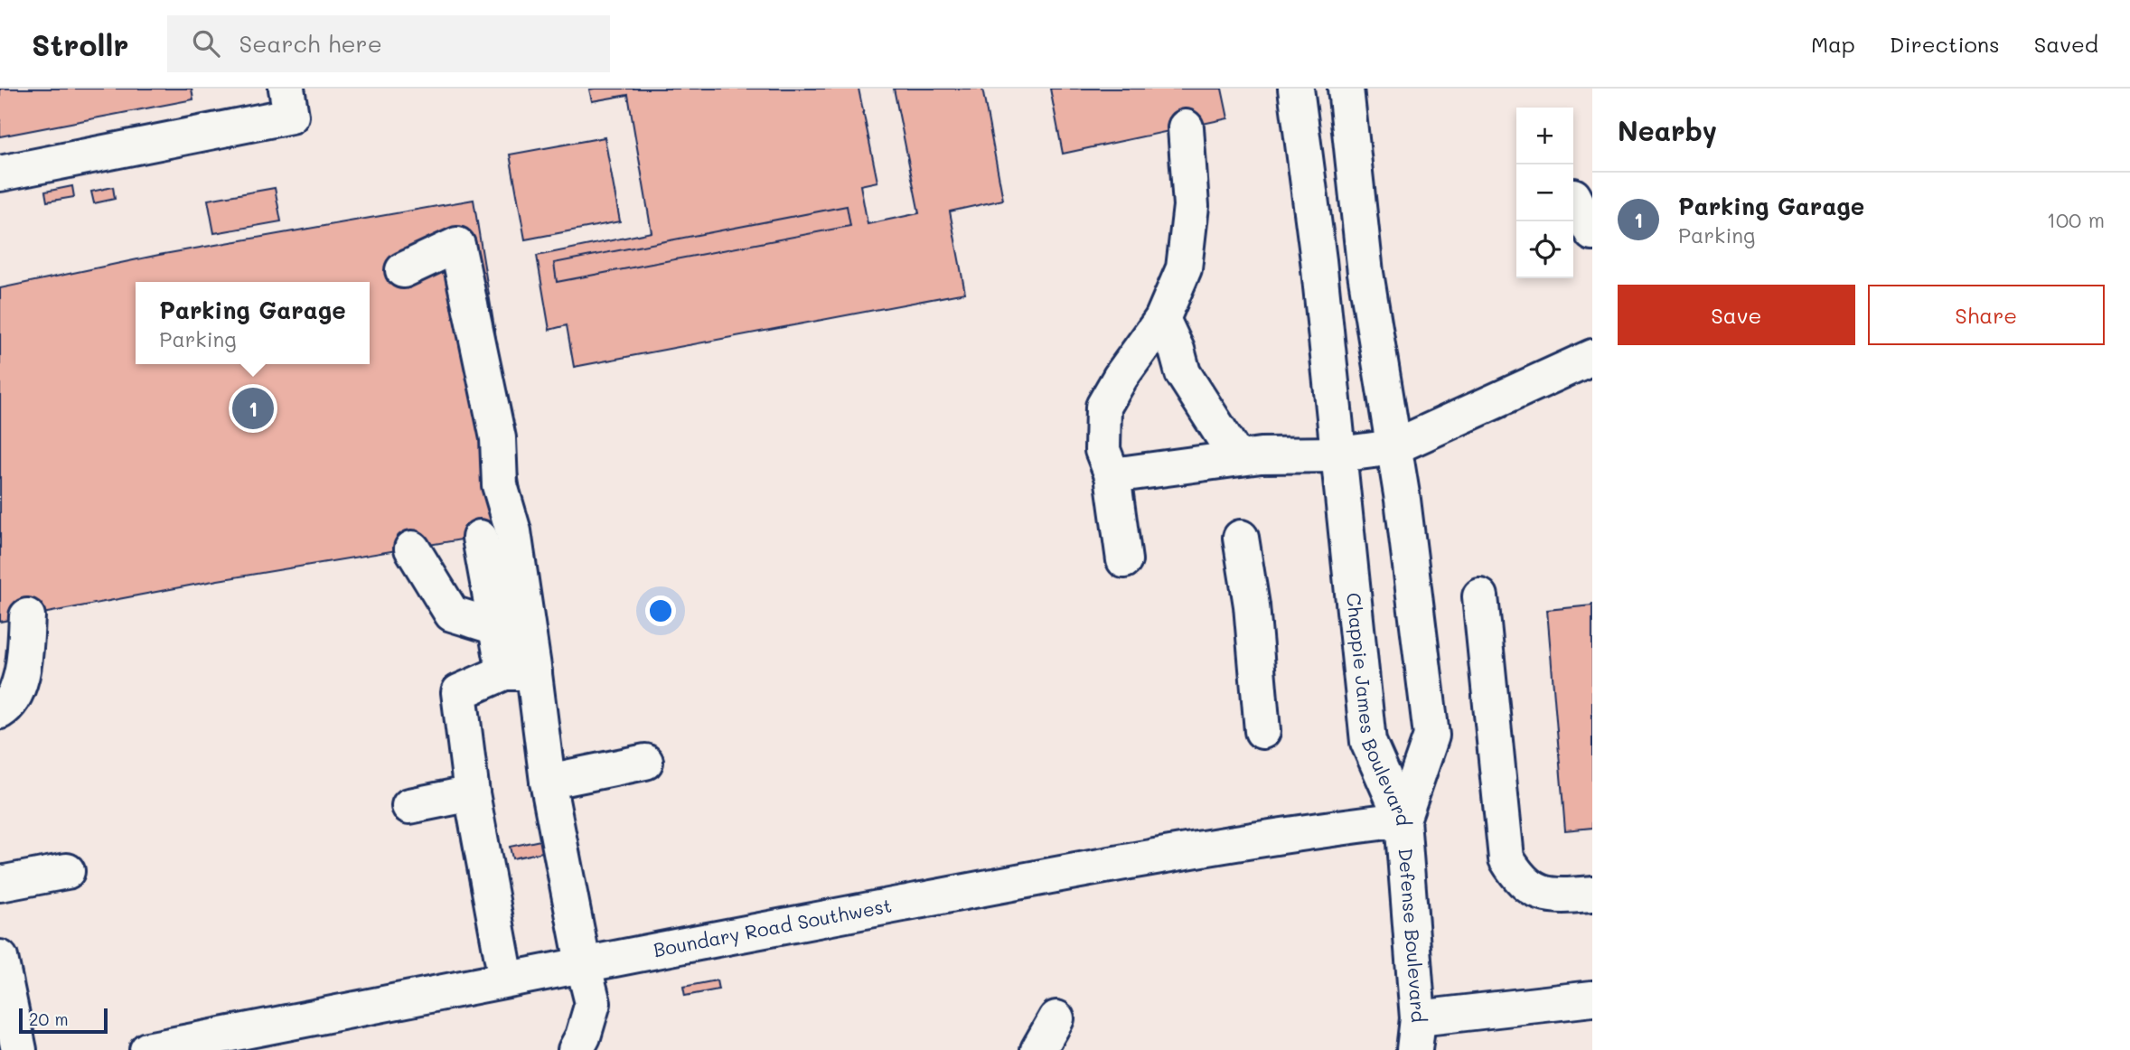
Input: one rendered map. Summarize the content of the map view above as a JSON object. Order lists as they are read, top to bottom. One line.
{"streets":{"street":["Chappie James Boulevard","Boundary Road Southwest","Defense Boulevard"]},"crossings":[["Chappie James Boulevard","Boundary Road Southwest"],["Chappie James Boulevard","Defense Boulevard"],["Boundary Road Southwest","Defense Boulevard"]],"scale_bar":"20 m","page":{"header":"Strollr","search":"Search here","nav":["Map","Directions","Saved"],"heading":"Nearby","map_buttons":["+","−"],"list":[{"mark":"1","name":"Parking Garage","note":"Parking","value":"100 m"}],"buttons":["Save","Share"],"popup":["Parking Garage","Parking"],"pins":"1","scale":"20 m"}}
